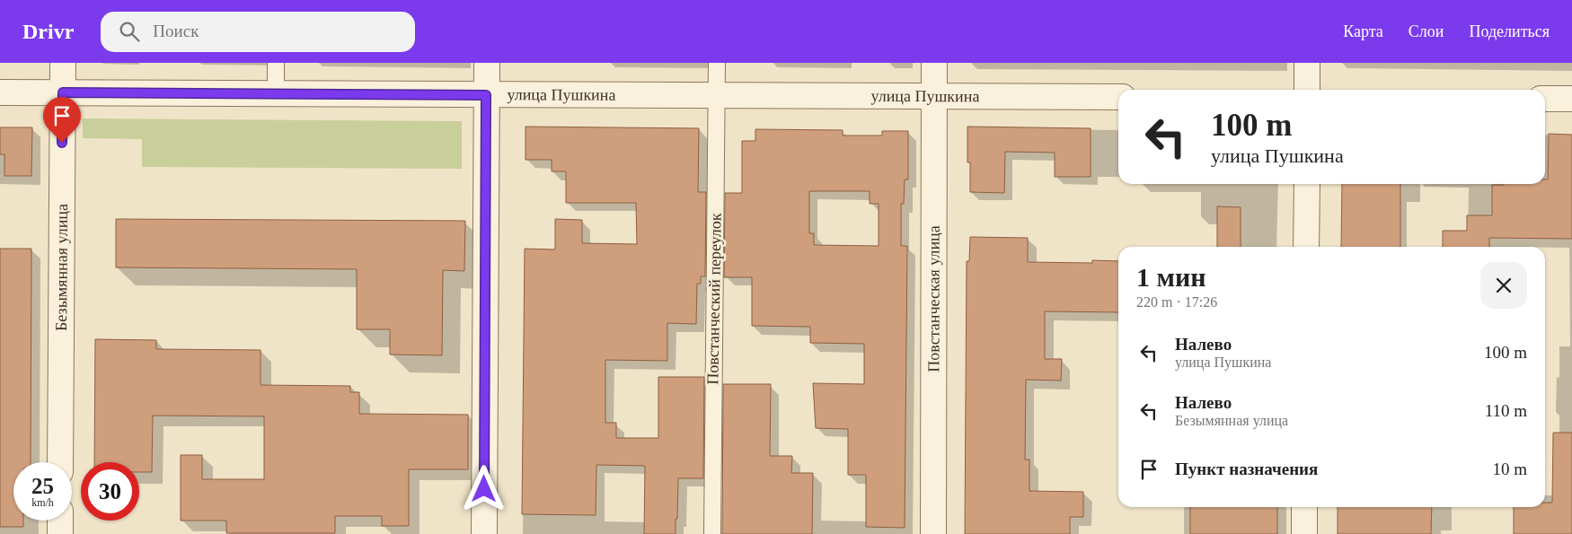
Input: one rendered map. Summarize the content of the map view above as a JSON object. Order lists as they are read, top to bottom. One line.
{"streets":{"street":["улица Пушкина","Безымянная улица","Повстанческая улица"],"lane":["Повстанческий переулок"]},"crossings":[["улица Пушкина","Безымянная улица"],["улица Пушкина","Повстанческий переулок"],["улица Пушкина","Повстанческая улица"]],"page":{"header":"Drivr","search":"Поиск","nav":["Карта","Слои","Поделиться"],"turn":["100 m","улица Пушкина"],"heading":["1 мин","220 m · 17:26"],"list":[{"name":"Налево","note":"улица Пушкина","value":"100 m"},{"name":"Налево","note":"Безымянная улица","value":"110 m"},{"name":"Пункт назначения","value":"10 m"}],"speed":"25 km/h","limit":"30"}}
